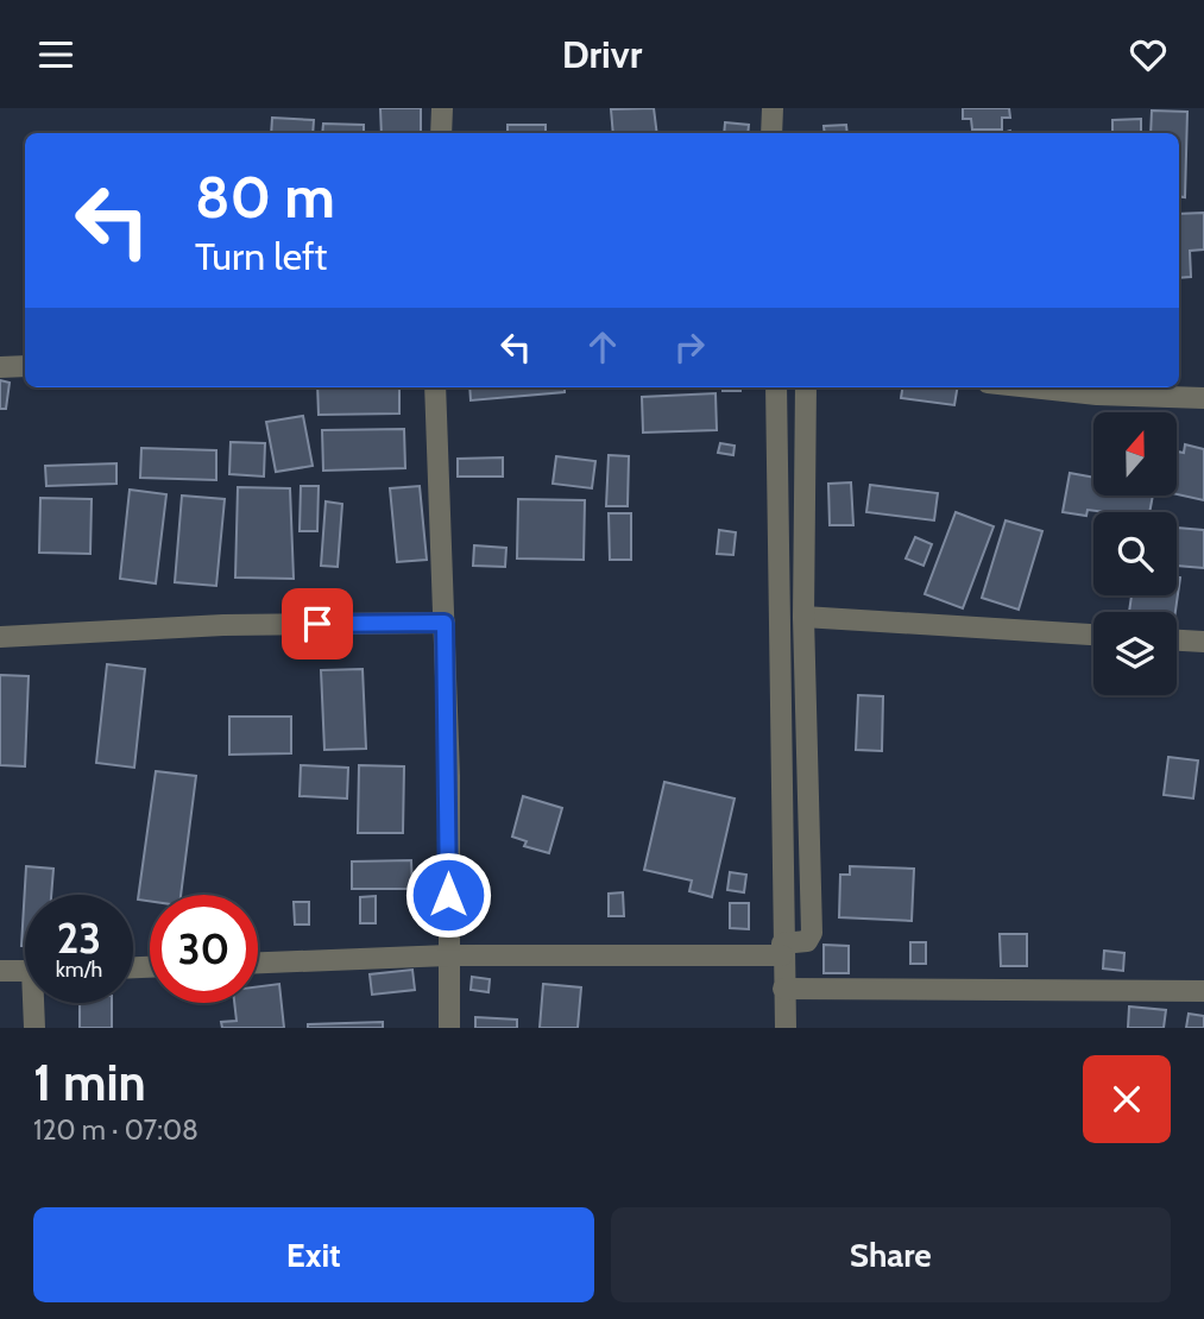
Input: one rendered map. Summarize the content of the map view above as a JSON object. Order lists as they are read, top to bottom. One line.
{"north":"top","page":{"header":"Drivr","turn":["80 m","Turn left"],"speed":"23 km/h","limit":"30","heading":["1 min","120 m · 07:08"],"buttons":["Exit","Share"]}}
